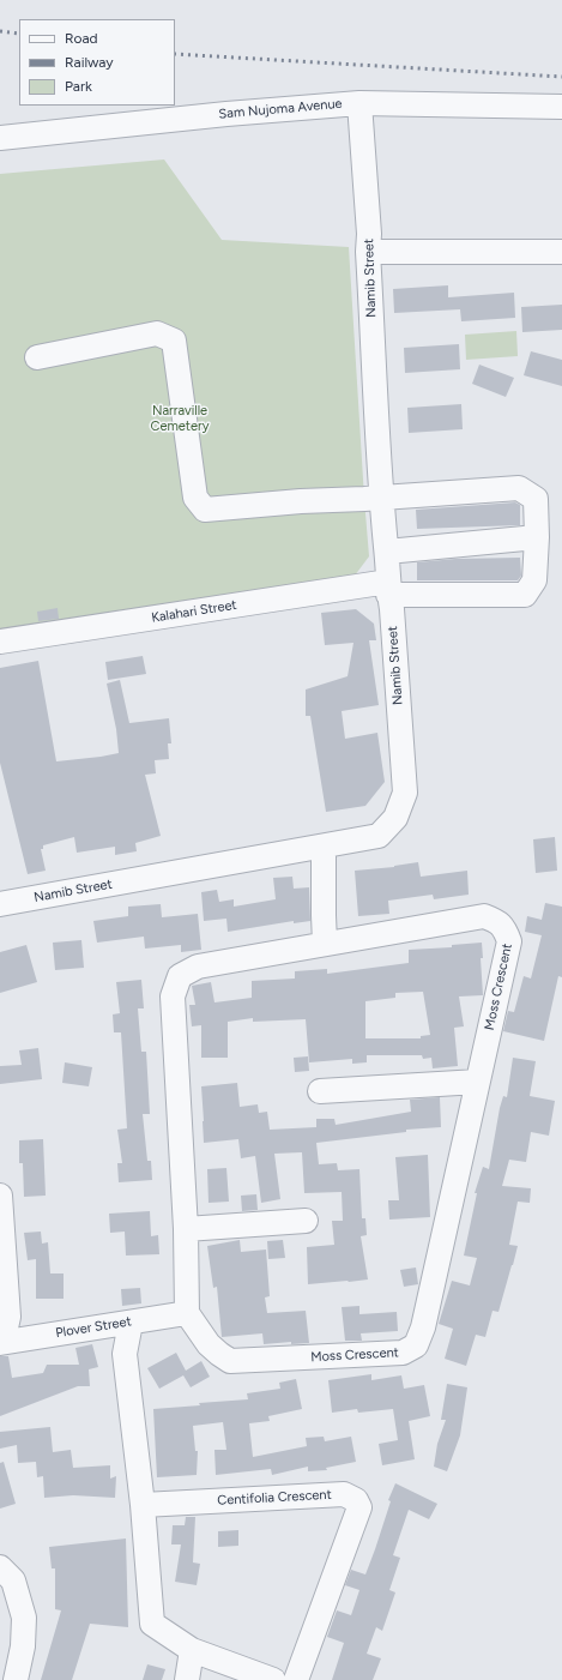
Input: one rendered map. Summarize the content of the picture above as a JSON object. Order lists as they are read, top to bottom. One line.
{"streets":{"street":["Sam Nujoma Avenue","Namib Street","Kalahari Street","Moss Crescent","Plover Street","Centifolia Crescent"]},"crossings":[["Sam Nujoma Avenue","Namib Street"],["Namib Street","Kalahari Street"],["Moss Crescent","Plover Street"]],"parks":["Narraville Cemetery"],"legend":["Road","Railway","Park"]}
